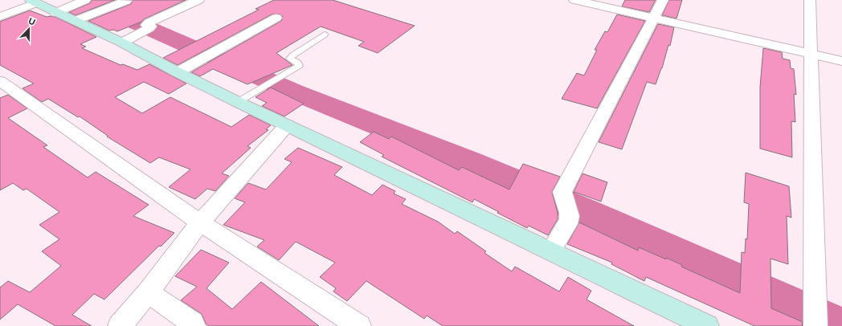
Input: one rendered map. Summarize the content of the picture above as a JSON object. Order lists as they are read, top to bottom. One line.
{"north":"top"}
